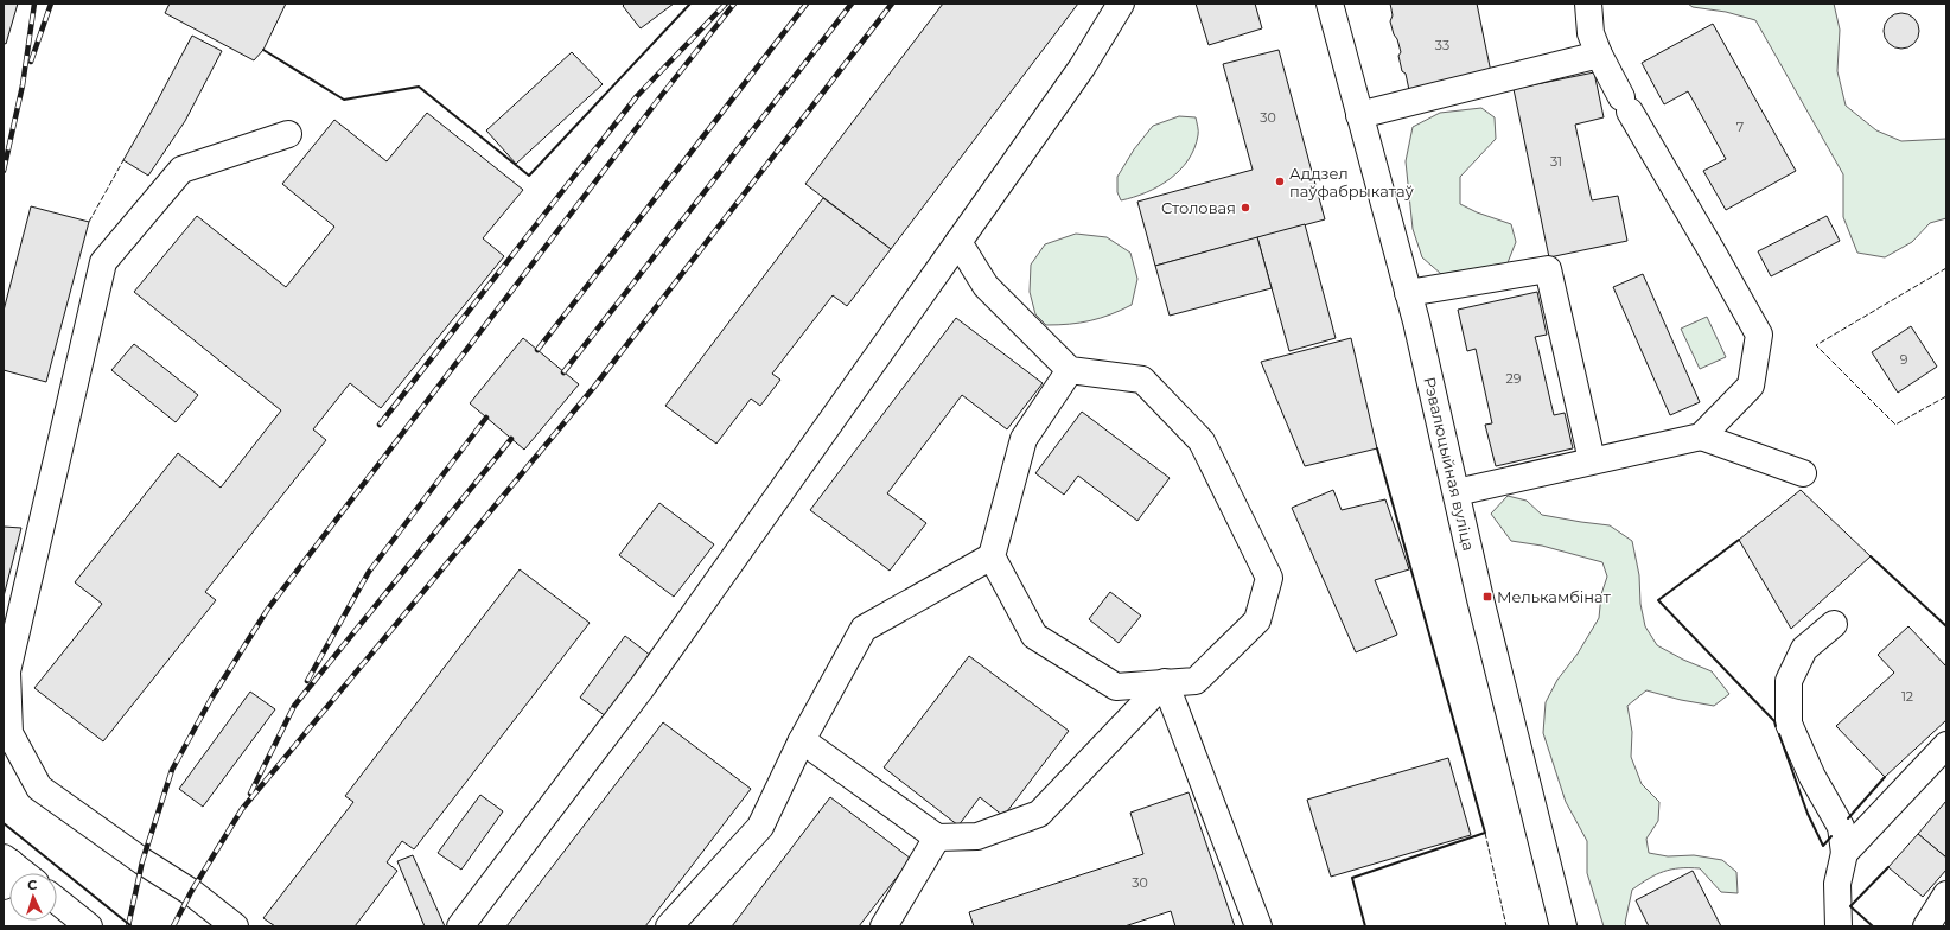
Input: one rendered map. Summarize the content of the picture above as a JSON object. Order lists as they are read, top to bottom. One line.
{"streets":{"street":["Рэвалюцыйная вуліца"]},"places":{"other":["Аддзел паўфабрыкатаў","Столовая"],"transit":["Мелькамбінат"]},"house_numbers":["33","30","7","31","9","29","12","30"],"north":"top"}
